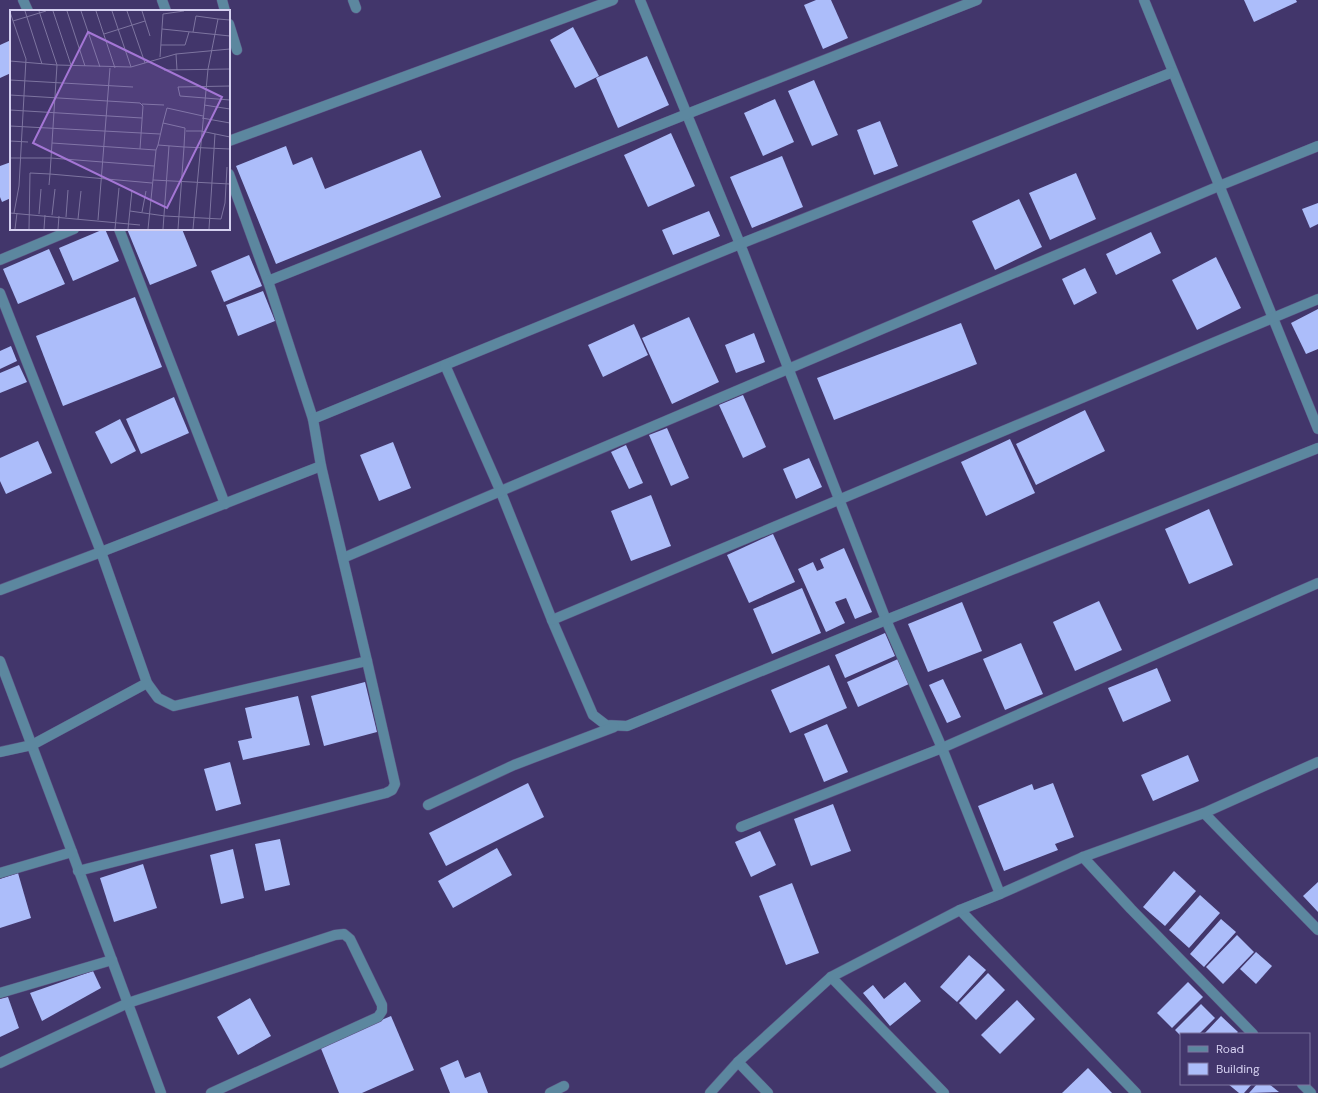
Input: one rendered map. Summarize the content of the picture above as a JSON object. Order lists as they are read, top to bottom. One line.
{"legend":["Road","Building"]}
